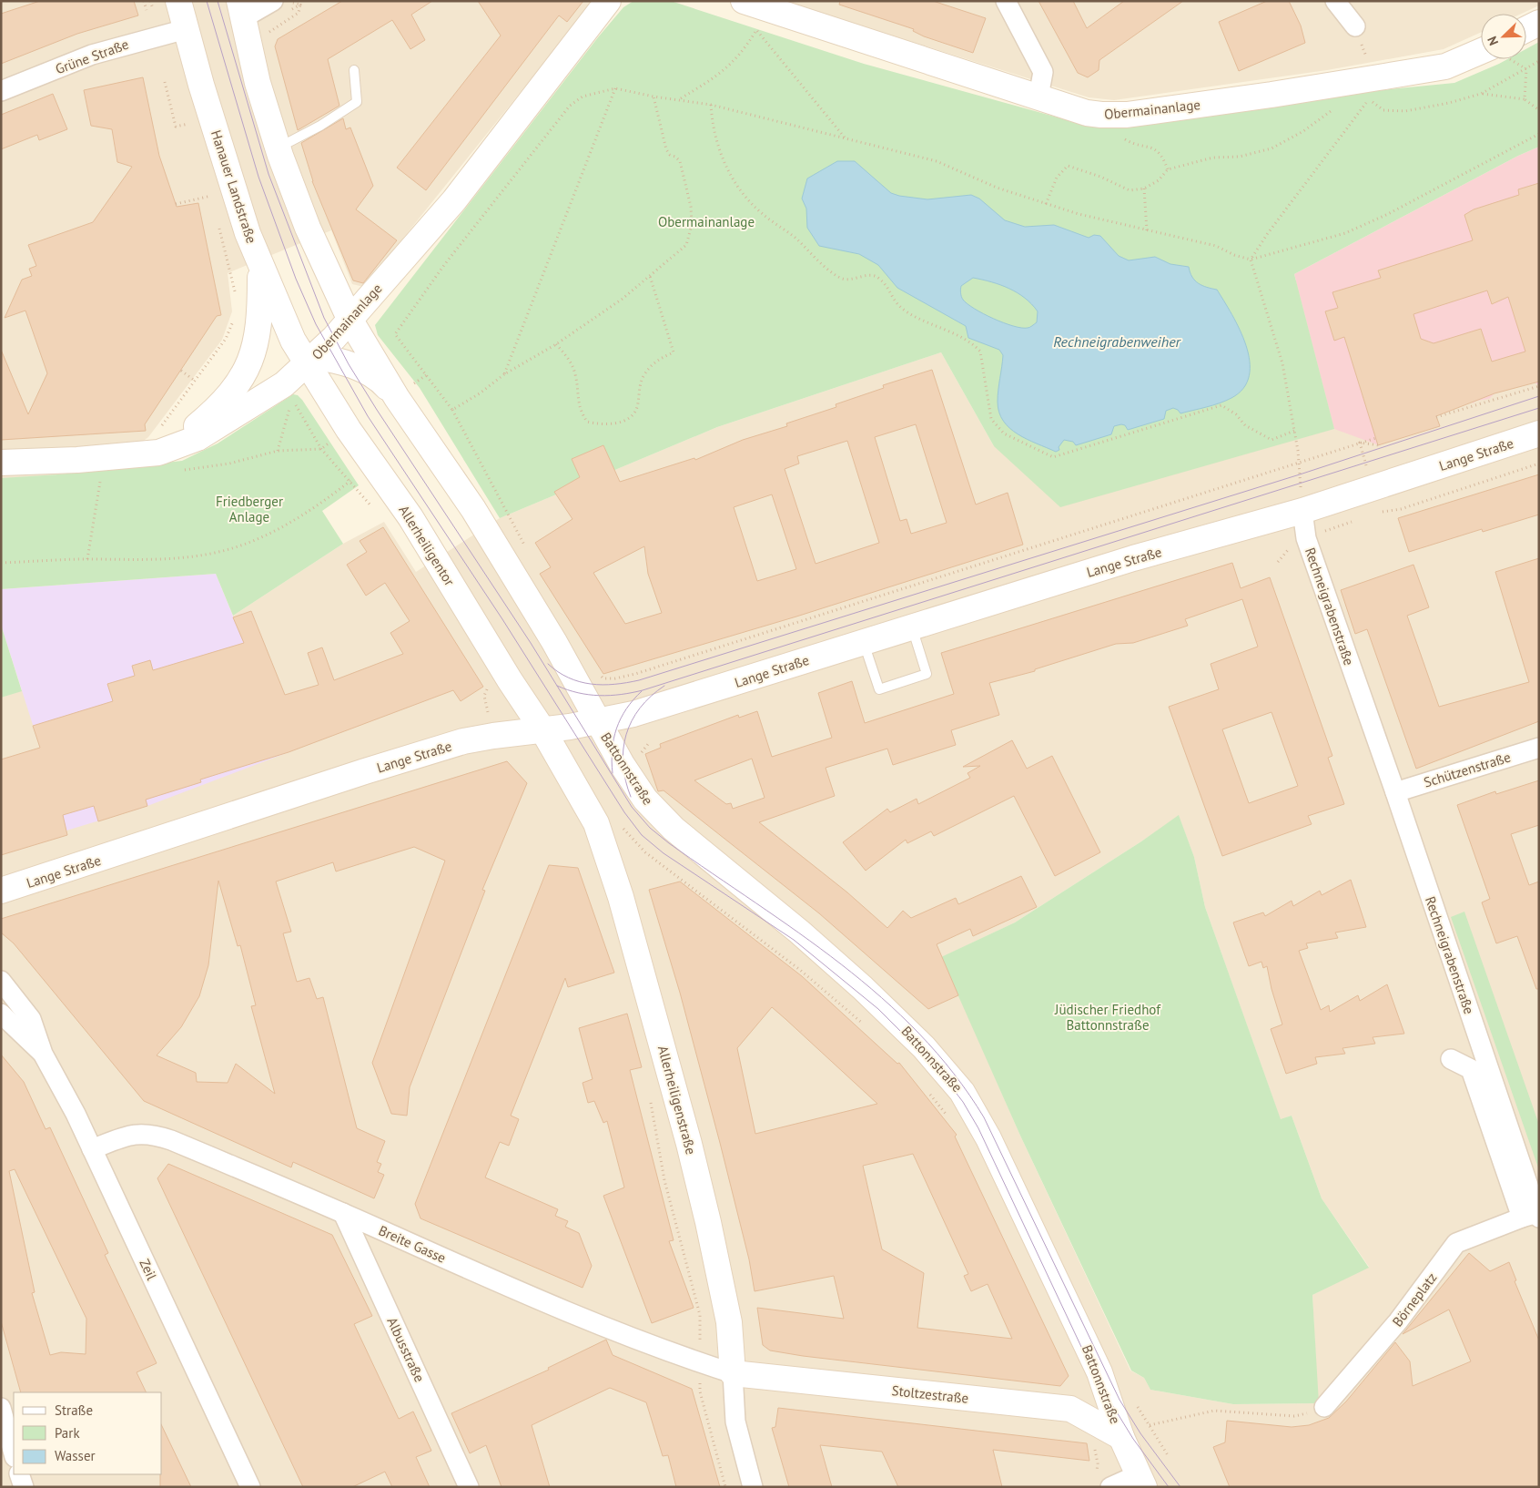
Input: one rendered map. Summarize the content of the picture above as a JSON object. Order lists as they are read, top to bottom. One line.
{"streets":{"main road":["Obermainanlage","Hanauer Landstraße","Lange Straße","Allerheiligentor","Battonnstraße","Allerheiligenstraße","Stoltzestraße"],"street":["Grüne Straße","Rechneigrabenstraße","Schützenstraße","Breite Gasse","Zeil","Börneplatz","Albusstraße"]},"crossings":[["Grüne Straße","Hanauer Landstraße"],["Obermainanlage","Hanauer Landstraße"],["Obermainanlage","Allerheiligentor"],["Hanauer Landstraße","Allerheiligentor"],["Lange Straße","Allerheiligentor"],["Lange Straße","Rechneigrabenstraße"],["Lange Straße","Battonnstraße"],["Lange Straße","Allerheiligenstraße"],["Allerheiligentor","Allerheiligenstraße"],["Rechneigrabenstraße","Schützenstraße"],["Rechneigrabenstraße","Börneplatz"],["Battonnstraße","Stoltzestraße"],["Allerheiligenstraße","Breite Gasse"],["Allerheiligenstraße","Stoltzestraße"],["Breite Gasse","Zeil"],["Breite Gasse","Albusstraße"],["Breite Gasse","Stoltzestraße"]],"water":["Rechneigrabenweiher"],"parks":["Obermainanlage","Friedberger Anlage","Jüdischer Friedhof Battonnstraße"],"legend":["Straße","Park","Wasser"],"north":"bottom left"}
